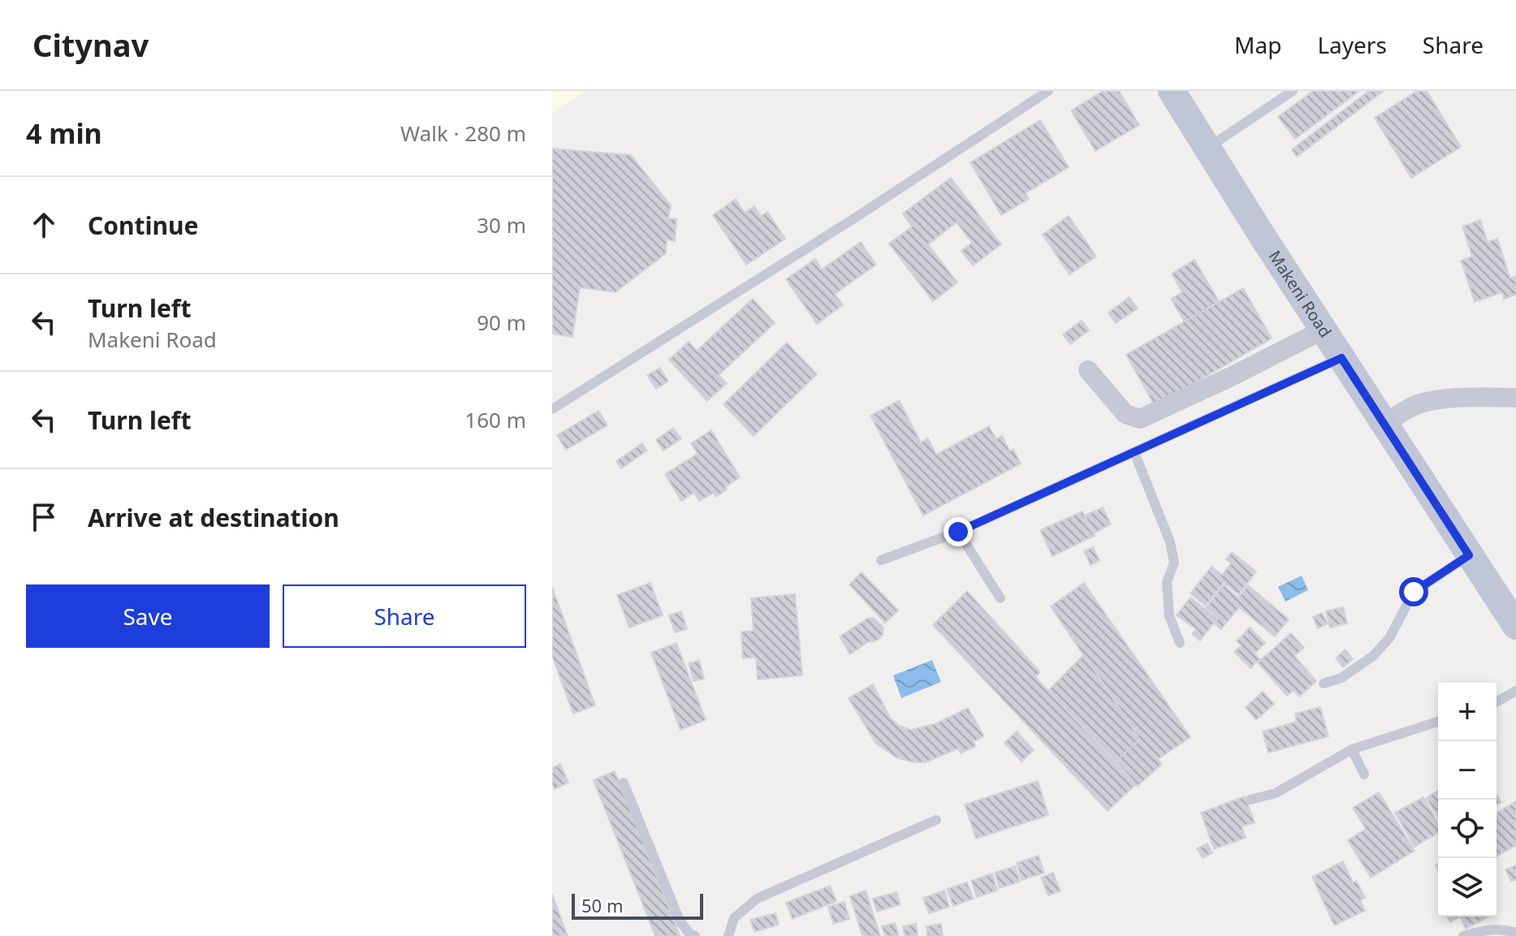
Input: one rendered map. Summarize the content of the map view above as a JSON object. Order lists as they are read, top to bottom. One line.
{"streets":{"main road":["Makeni Road"]},"scale_bar":"50 m","page":{"header":"Citynav","nav":["Map","Layers","Share"],"heading":["4 min","Walk · 280 m"],"list":[["Continue","30 m"],["Turn left","Makeni Road","90 m"],["Turn left","160 m"],"Arrive at destination"],"buttons":["Save","Share"],"map_buttons":["+","−"],"scale":"50 m"}}
